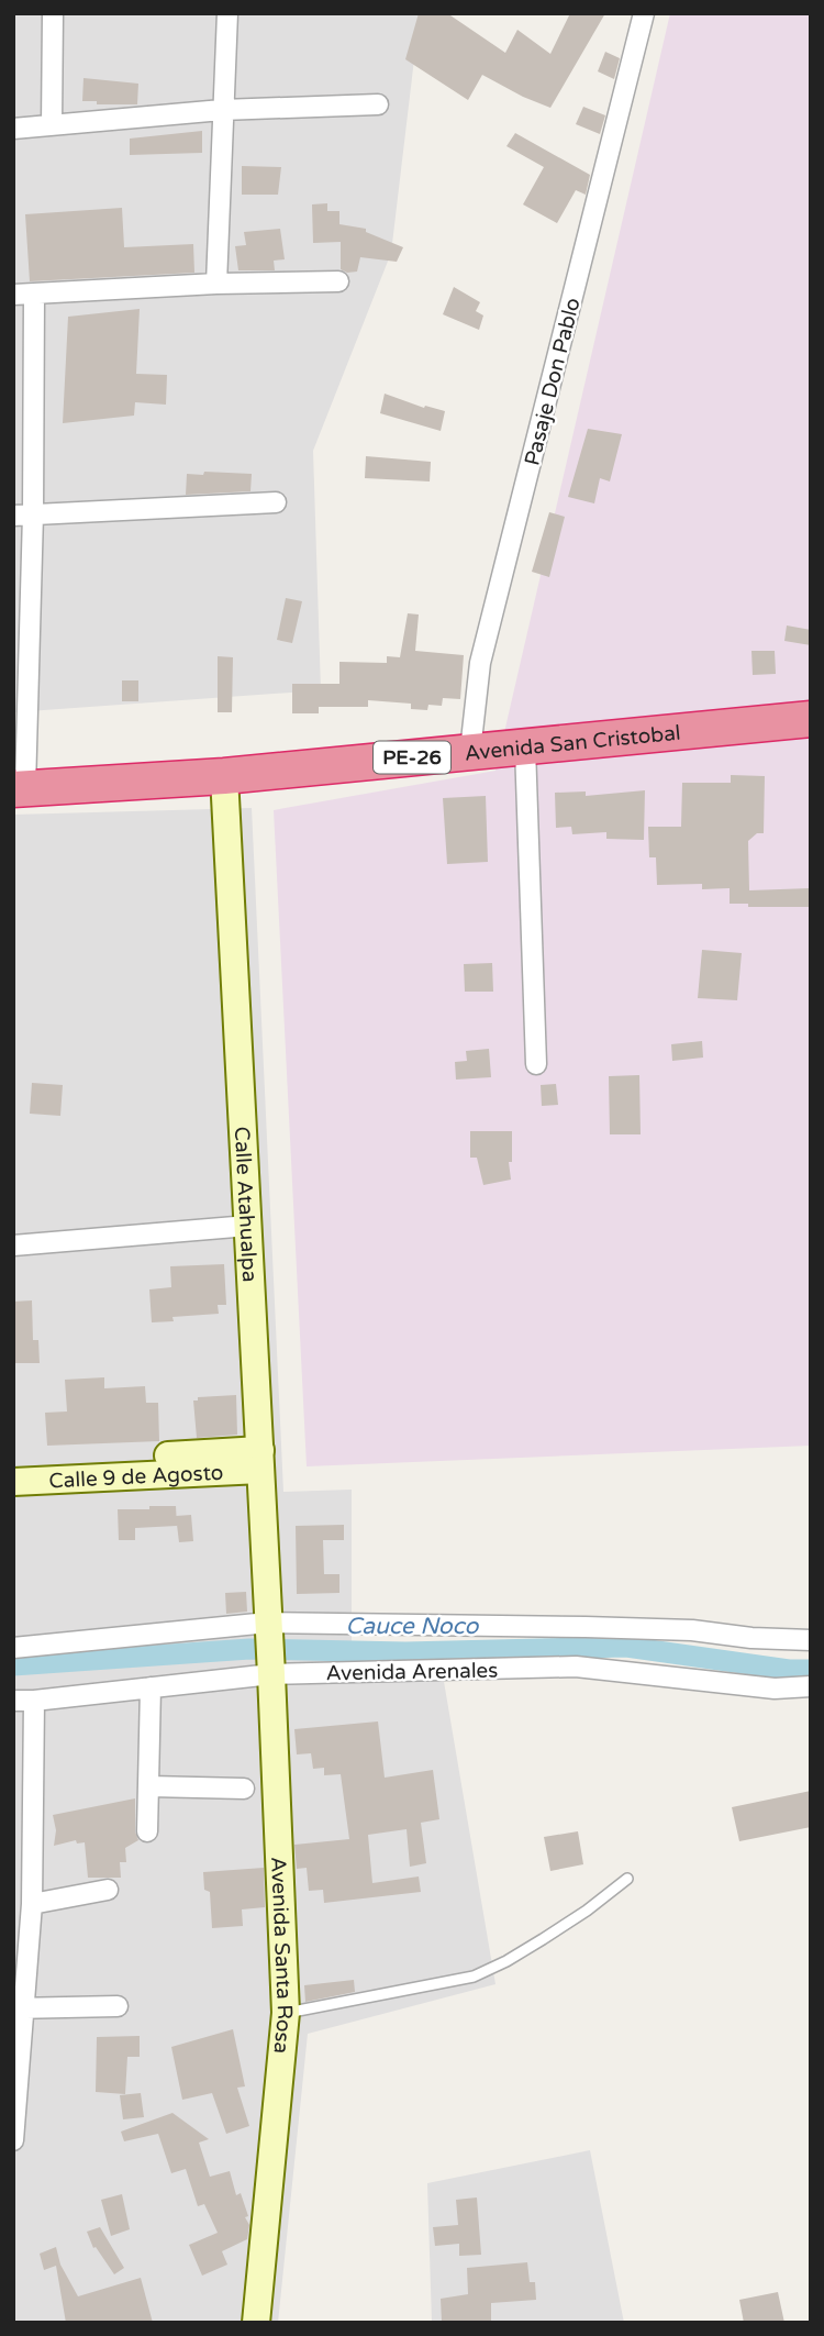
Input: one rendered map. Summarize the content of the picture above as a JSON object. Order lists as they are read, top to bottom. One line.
{"streets":{"highway":["Avenida San Cristobal","PE-26"],"street":["Pasaje Don Pablo","Calle Atahualpa","Calle 9 de Agosto","Avenida Arenales","Avenida Santa Rosa"]},"crossings":[["Pasaje Don Pablo","Avenida San Cristobal"],["Avenida San Cristobal","Calle Atahualpa"],["Calle Atahualpa","Calle 9 de Agosto"],["Calle Atahualpa","Avenida Arenales"],["Calle Atahualpa","Avenida Santa Rosa"],["Avenida Arenales","Avenida Santa Rosa"]],"water":["Cauce Noco"]}
